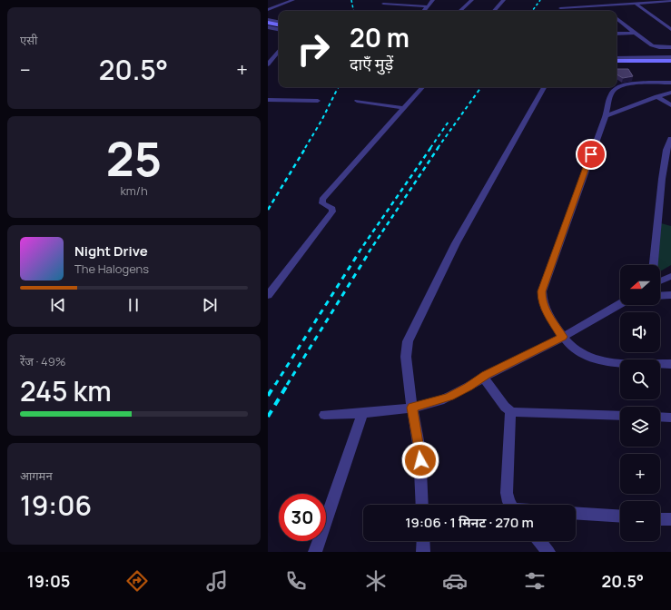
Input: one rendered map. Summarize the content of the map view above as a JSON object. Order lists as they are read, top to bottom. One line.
{"north":"left","page":{"tile":["एसी",["25","km/h"],["रेंज · 49%","245 km"],["आगमन","19:06"]],"turn":["20 m","दाएँ मुड़ें"],"heat":["−","20.5°","+"],"song":["Night Drive","The Halogens"],"map_buttons":["+","−"],"limit":"30","trip":"19:06 · 1 मिनट · 270 m","tabs":["19:05","20.5°"]}}
